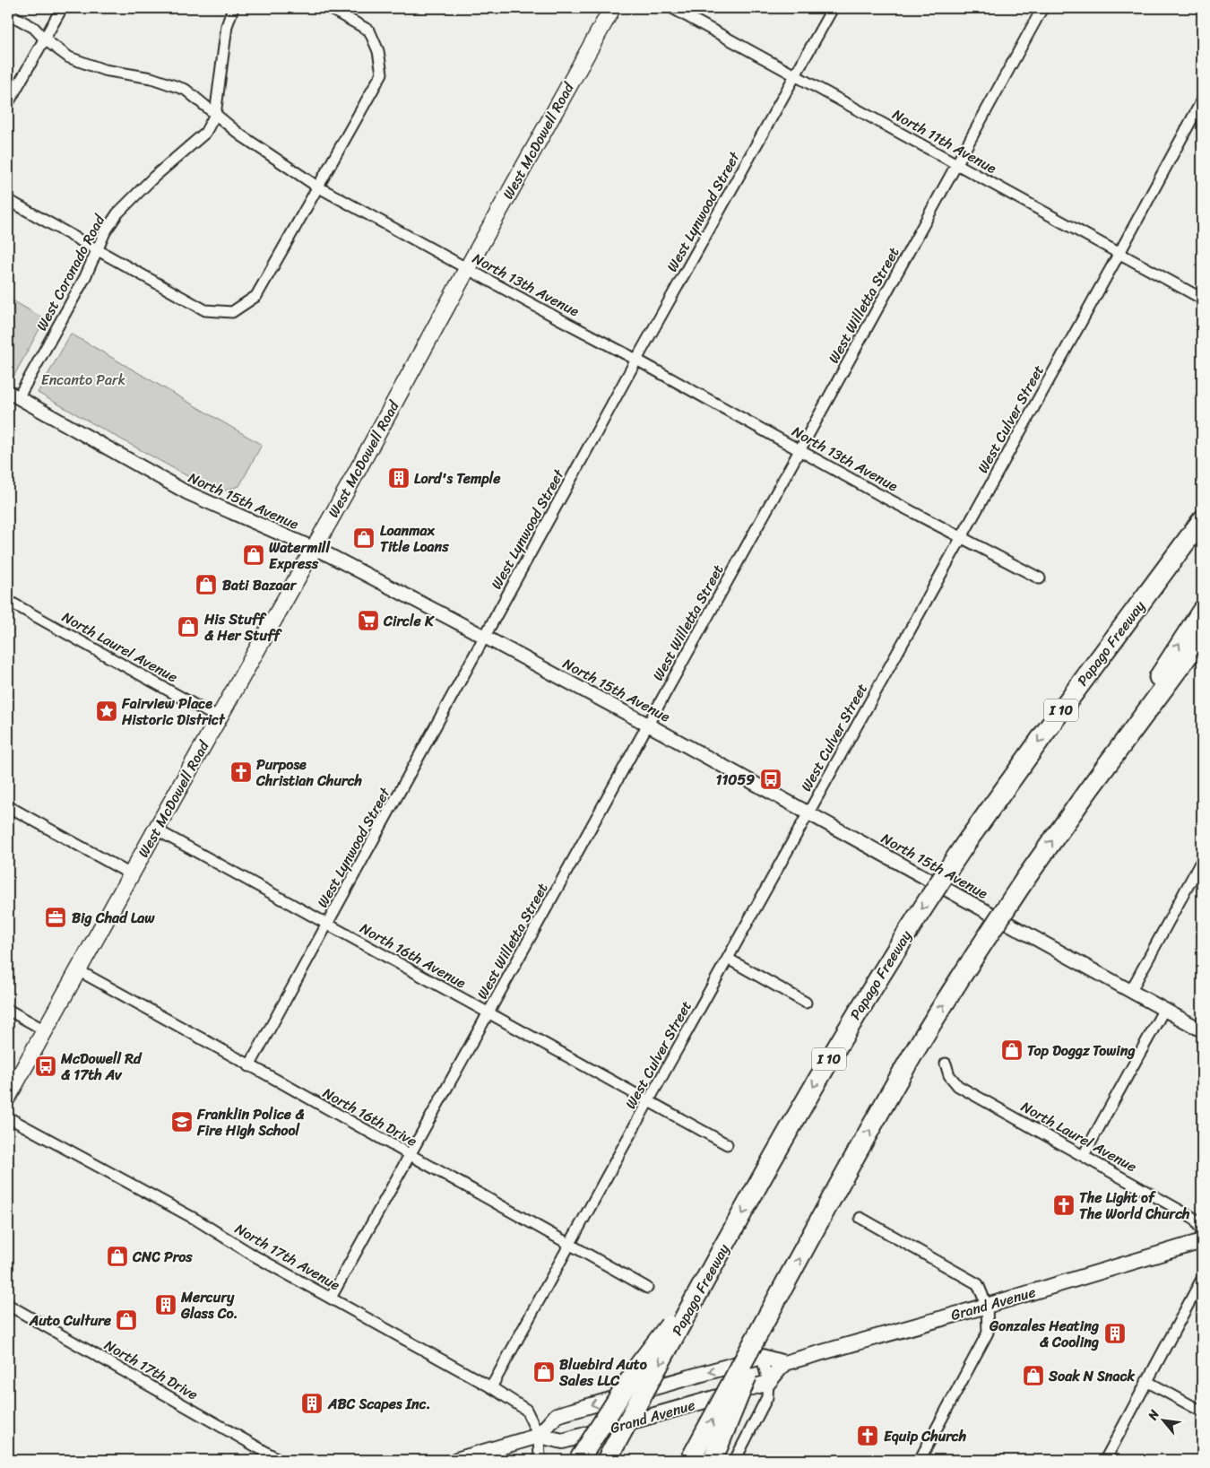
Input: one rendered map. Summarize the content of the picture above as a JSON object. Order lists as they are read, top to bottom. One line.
{"streets":{"highway":["Papago Freeway","I 10"],"main road":["West McDowell Road","Grand Avenue"],"street":["North 11th Avenue","West Lynwood Street","West Coronado Road","North 13th Avenue","West Willetta Street","West Culver Street","North 15th Avenue","North Laurel Avenue","North 16th Avenue","North 16th Drive","North 17th Avenue","North 17th Drive"]},"crossings":[["West McDowell Road","North 13th Avenue"],["West McDowell Road","North 15th Avenue"],["West McDowell Road","North Laurel Avenue"],["West McDowell Road","North 16th Avenue"],["West McDowell Road","North 16th Drive"],["North 11th Avenue","West Lynwood Street"],["North 11th Avenue","West Willetta Street"],["North 11th Avenue","West Culver Street"],["West Lynwood Street","North 13th Avenue"],["West Lynwood Street","North 15th Avenue"],["West Lynwood Street","North 16th Avenue"],["West Lynwood Street","North 16th Drive"],["West Coronado Road","North 13th Avenue"],["West Coronado Road","North 15th Avenue"],["North 13th Avenue","West Willetta Street"],["North 13th Avenue","West Culver Street"],["West Willetta Street","North 15th Avenue"],["West Willetta Street","North 16th Avenue"],["West Willetta Street","North 16th Drive"],["West Willetta Street","North 17th Avenue"],["West Culver Street","North 15th Avenue"],["West Culver Street","North 16th Avenue"],["West Culver Street","North 16th Drive"],["West Culver Street","North 17th Avenue"],["North 17th Avenue","Grand Avenue"]],"parks":["Encanto Park"],"places":{"building":["Lord's Temple","Mercury Glass Co.","Gonzales Heating & Cooling","ABC Scapes Inc."],"shop":["Loanmax Title Loans","Watermill Express","Bati Bazaar","His Stuff & Her Stuff","Top Doggz Towing","CNC Pros","Auto Culture","Bluebird Auto Sales LLC","Soak N Snack"],"supermarket":["Circle K"],"place":["Fairview Place Historic District"],"church":["Purpose Christian Church","The Light of The World Church","Equip Church"],"bus stop":["11059","McDowell Rd & 17th Av"],"office":["Big Chad Law"],"school or university":["Franklin Police & Fire High School"]},"north":"top left"}
